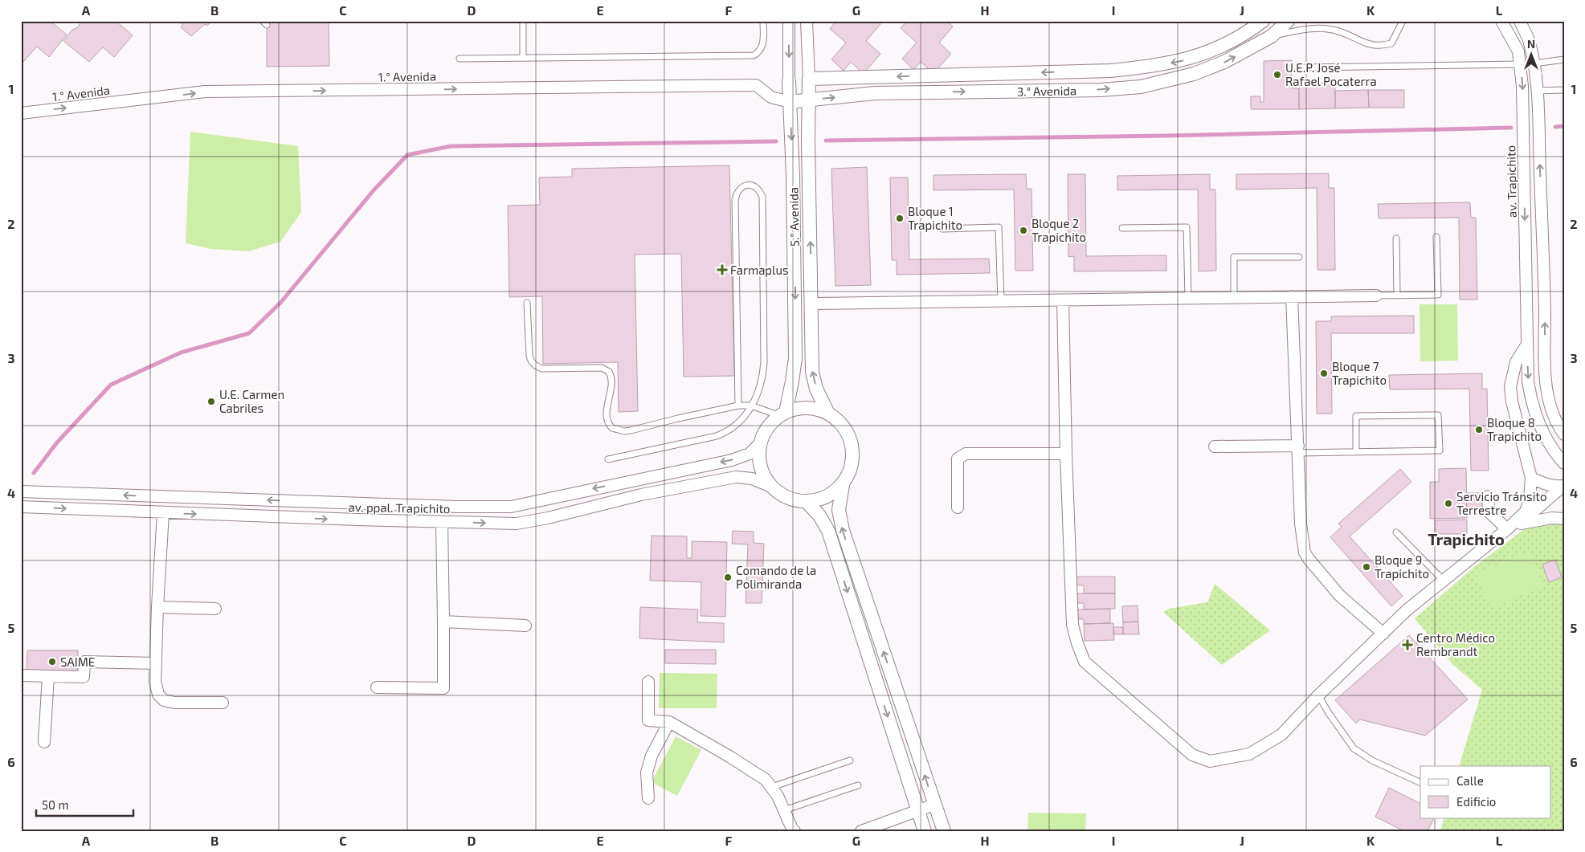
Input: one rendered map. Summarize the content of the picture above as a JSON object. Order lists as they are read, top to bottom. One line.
{"streets":{"street":["1.° Avenida","3.° Avenida","av. Trapichito","5.° Avenida","av. ppal. Trapichito"]},"crossings":[["1.° Avenida","3.° Avenida"],["1.° Avenida","5.° Avenida"],["3.° Avenida","5.° Avenida"],["5.° Avenida","av. ppal. Trapichito"]],"one_way":["1.° Avenida"],"districts":["Trapichito"],"places":{"other":["U.E.P. José Rafael Pocaterra","Bloque 1 Trapichito","Bloque 2 Trapichito","Bloque 7 Trapichito","U.E. Carmen Cabriles","Bloque 8 Trapichito","Servicio Tránsito Terrestre","Bloque 9 Trapichito","Comando de la Polimiranda","SAIME"],"health":["Farmaplus","Centro Médico Rembrandt"]},"legend":["Calle","Edificio"],"scale_bar":"50 m","north":"top","grid":{"columns":["A","B","C","D","E","F","G","H","I","J","K","L"],"rows":["1","2","3","4","5","6"]}}
